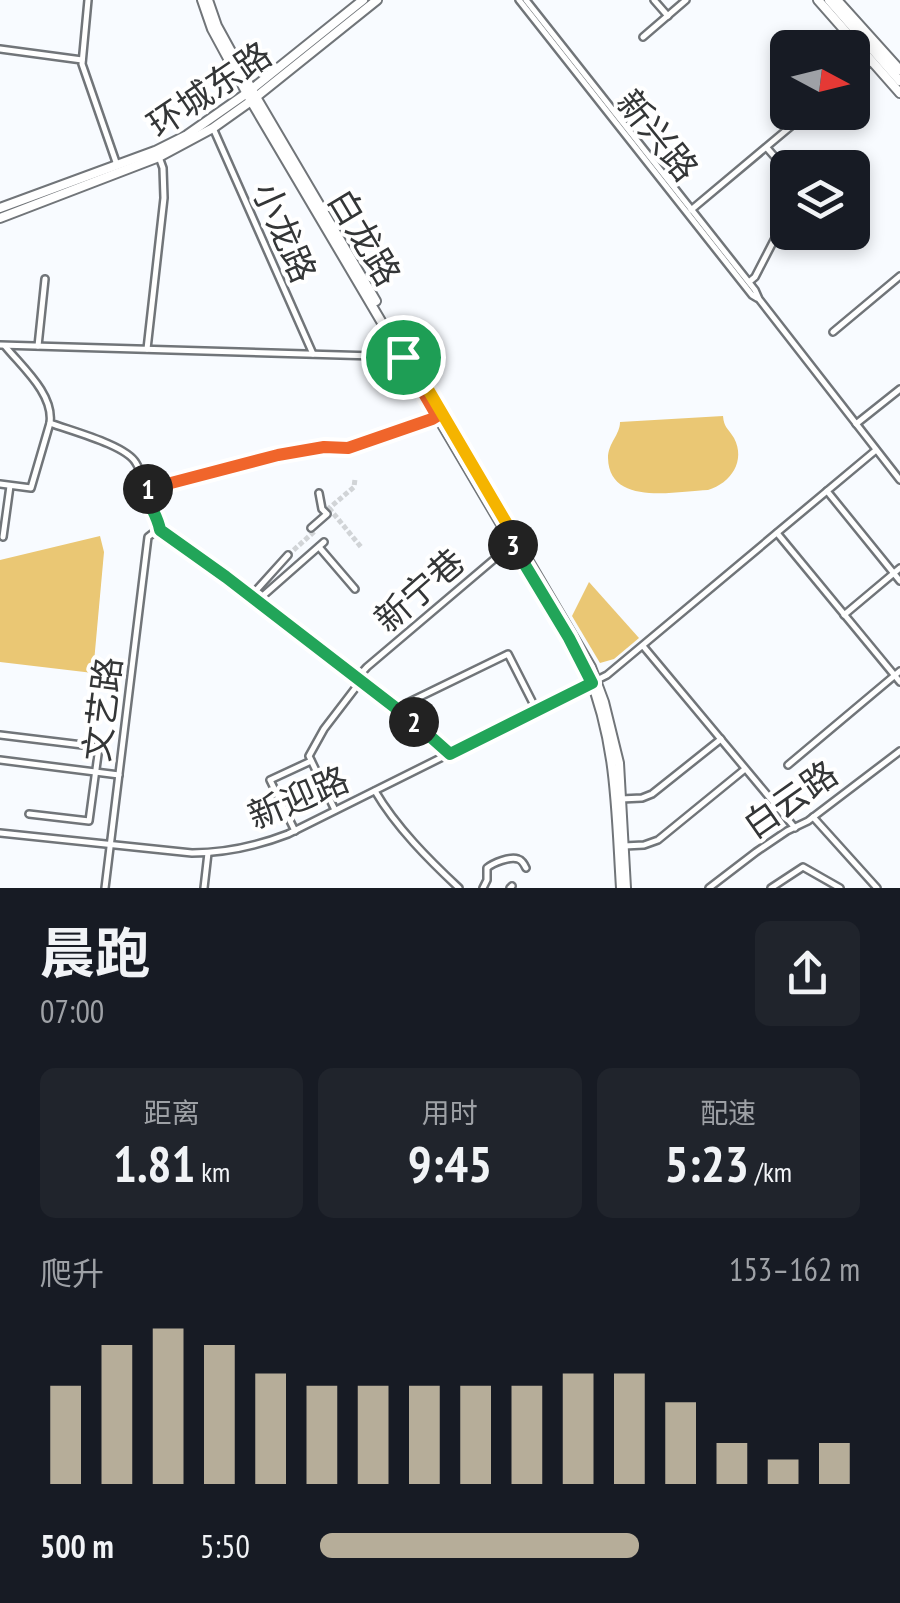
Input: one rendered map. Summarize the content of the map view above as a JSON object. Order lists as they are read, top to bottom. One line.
{"streets":{"main road":["环城东路","白龙路"],"street":["新兴路","小龙路","新宁巷","文艺路","新迎路","白云路"]},"crossings":[["环城东路","小龙路"],["环城东路","白龙路"],["新兴路","新迎路"],["白龙路","新宁巷"],["白龙路","新迎路"],["文艺路","新迎路"]],"north":"right","page":{"pins":["1","3","2"],"heading":["晨跑","07:00"],"stats":[["距离","1.81 km"],["用时","9:45"],["配速","5:23 /km"]],"chart":["爬升","153–162 m"],"list":[{"name":"500 m","note":"5:50"}]}}
